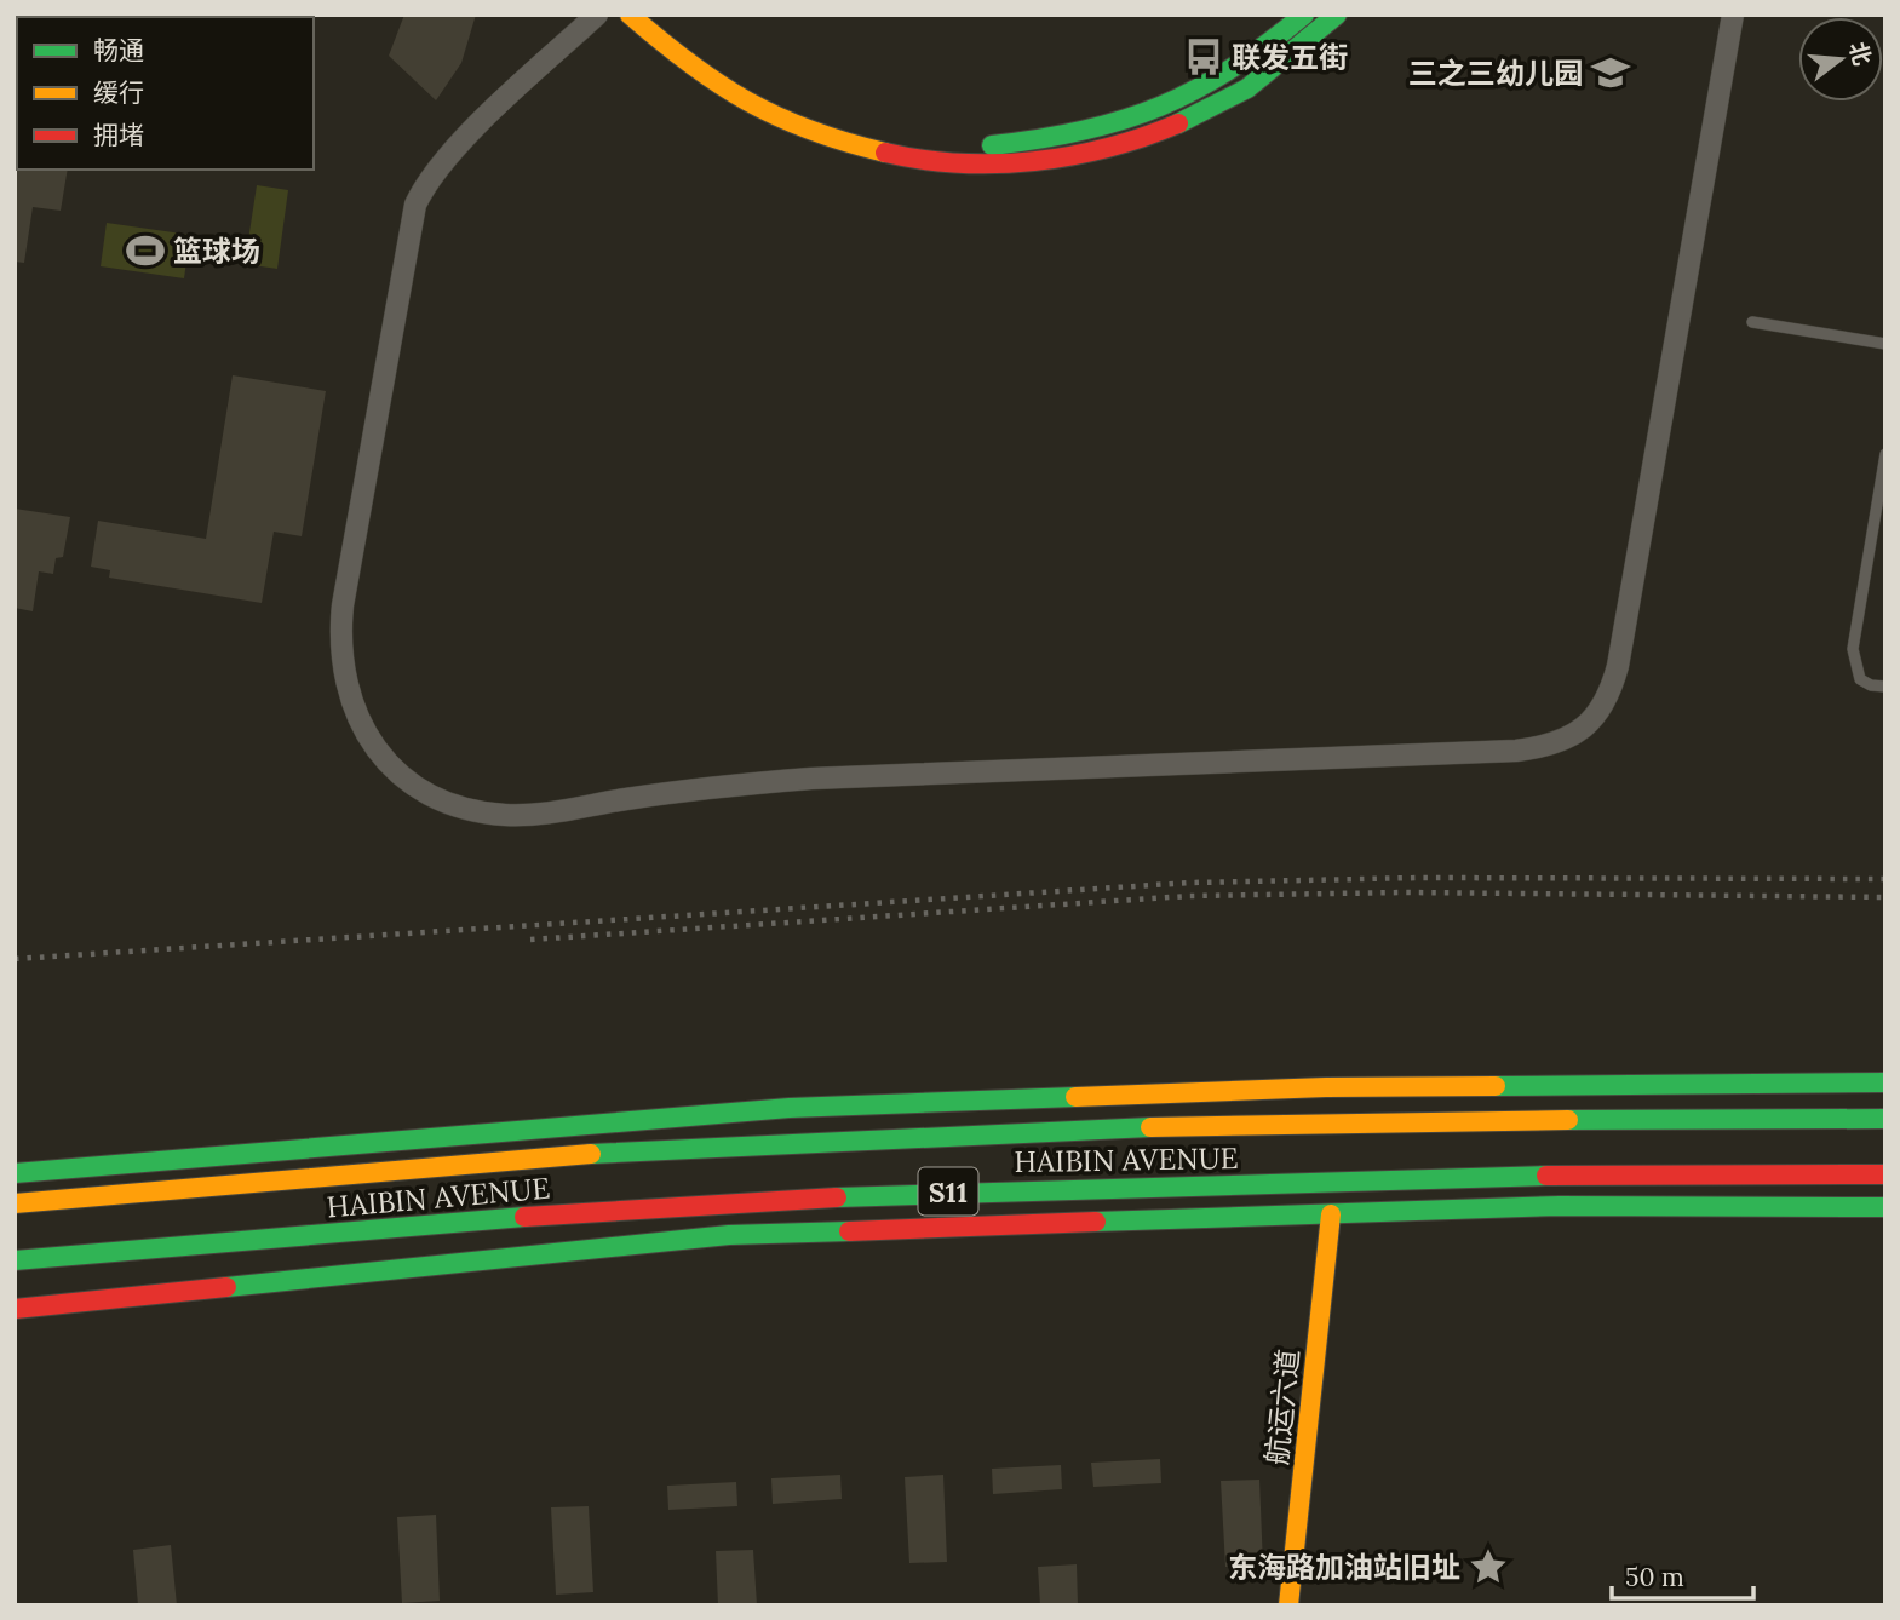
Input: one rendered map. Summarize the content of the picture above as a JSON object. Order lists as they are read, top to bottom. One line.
{"streets":{"main road":["HAIBIN AVENUE","S11","航运六道"]},"places":{"bus stop":["联发五街"],"school or university":["三之三幼儿园"],"sports":["篮球场"],"place":["东海路加油站旧址"]},"legend":["畅通","缓行","拥堵"],"scale_bar":"50 m","north":"right"}
